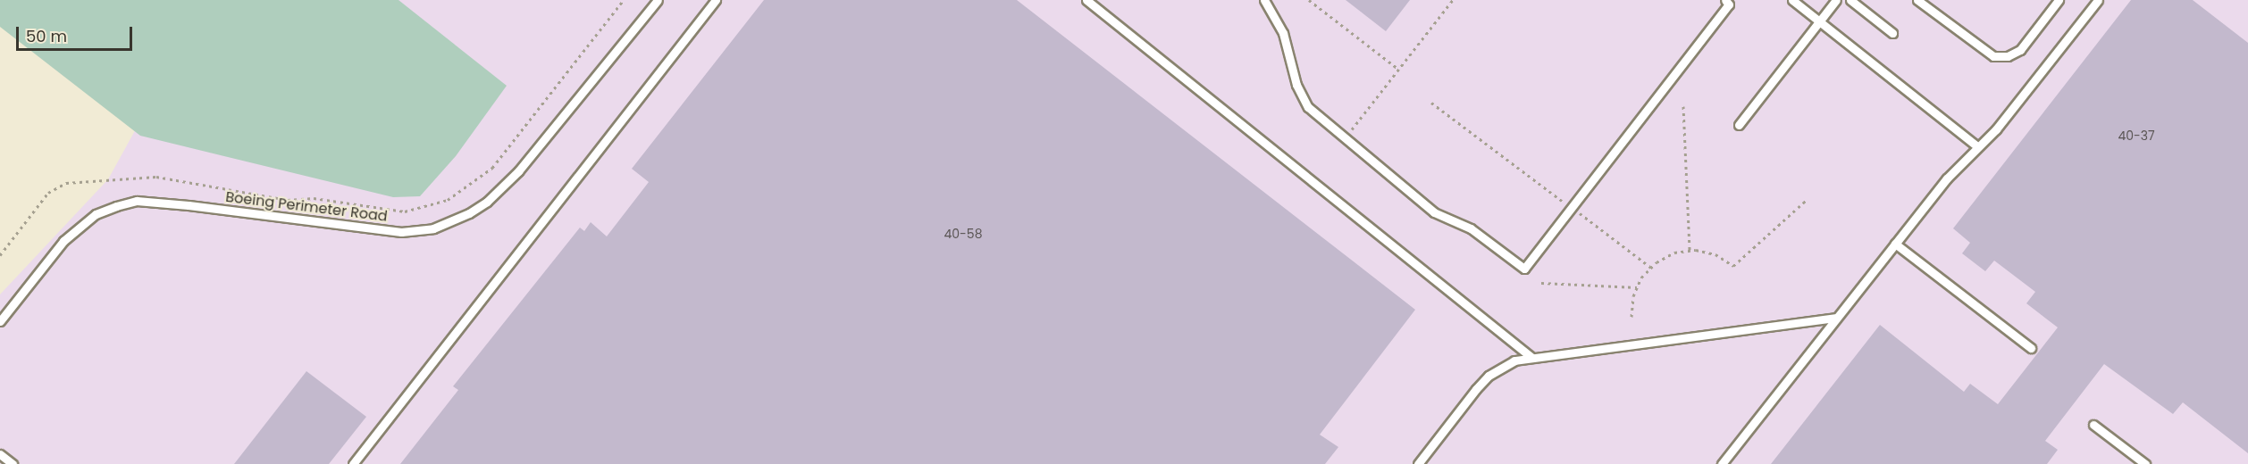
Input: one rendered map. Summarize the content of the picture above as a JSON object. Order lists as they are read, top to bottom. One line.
{"streets":{"lane":["Boeing Perimeter Road"]},"house_numbers":["40-37","40-58"],"scale_bar":"50 m"}
